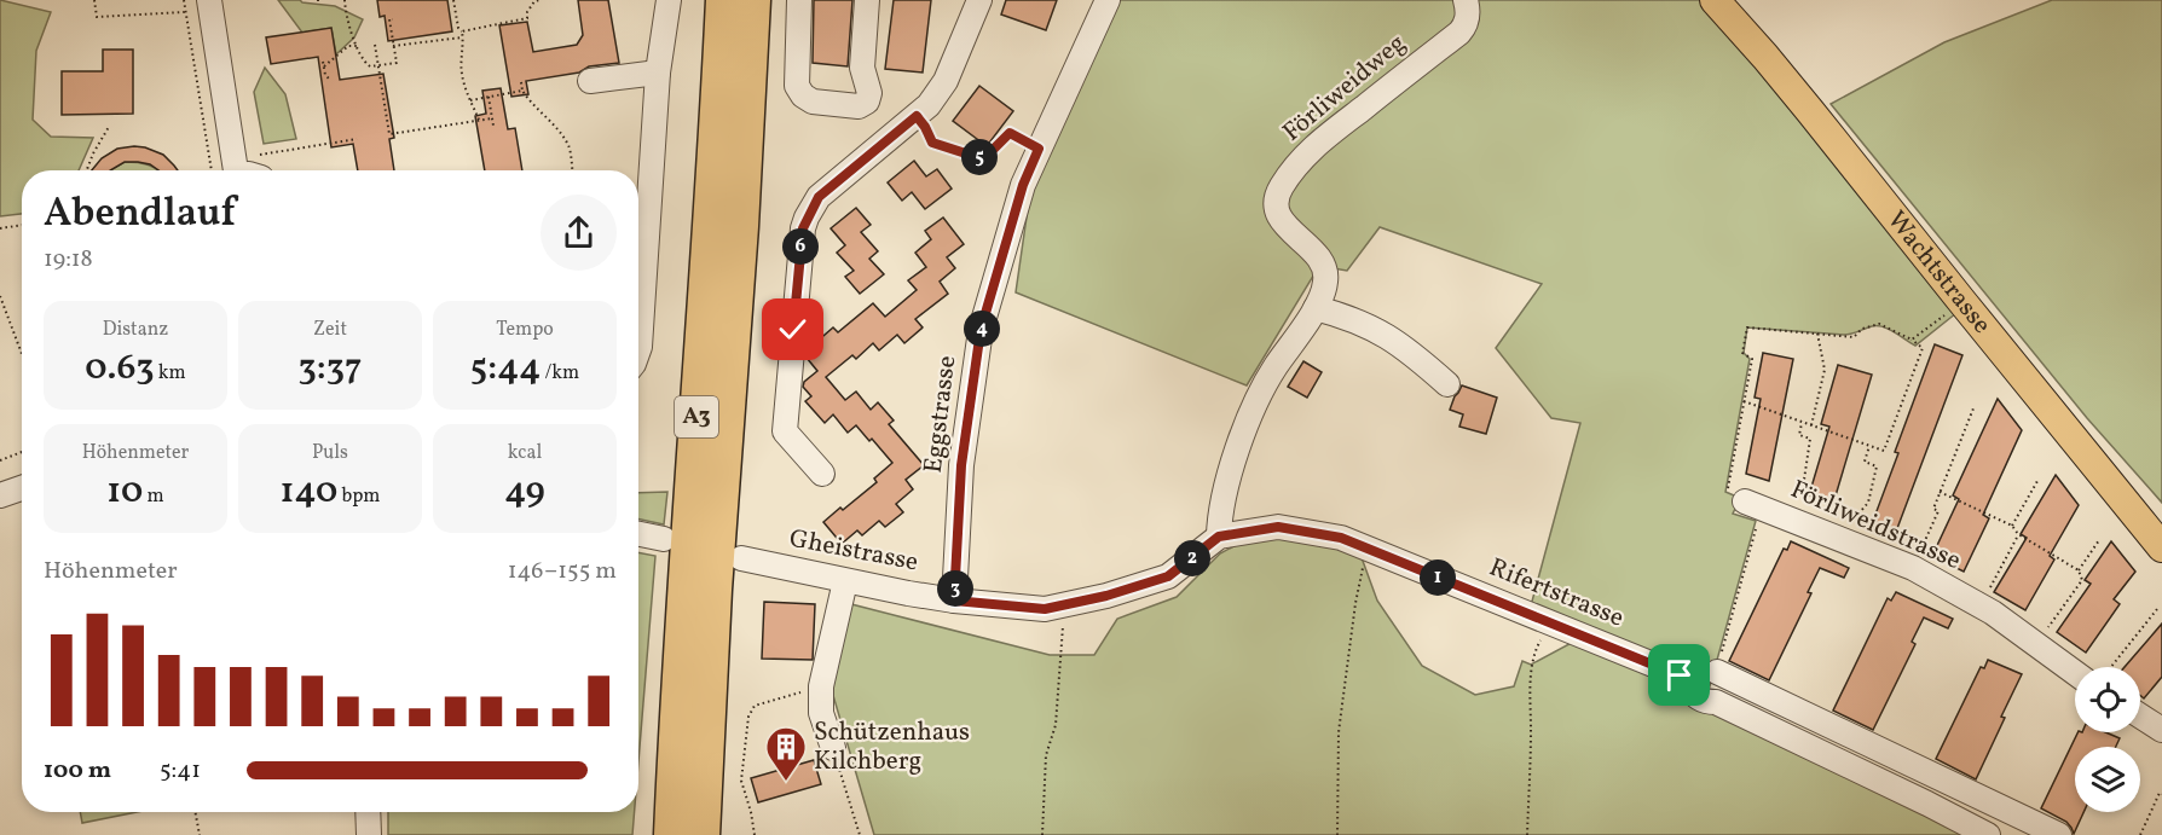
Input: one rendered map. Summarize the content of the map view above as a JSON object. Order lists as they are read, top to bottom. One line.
{"streets":{"highway":["A3"],"main road":["Wachtstrasse"],"street":["Förliweidweg","Eggstrasse","Förliweidstrasse","Gheistrasse","Rifertstrasse"]},"crossings":[["Förliweidweg","Rifertstrasse"],["Eggstrasse","Gheistrasse"],["Eggstrasse","Rifertstrasse"],["Gheistrasse","Rifertstrasse"]],"places":{"building":["Schützenhaus Kilchberg"]},"page":{"pins":["5","6","4","2","1","3"],"heading":["Abendlauf","19:18"],"stats":[["Distanz","0.63 km"],["Zeit","3:37"],["Tempo","5:44 /km"],["Höhenmeter","10 m"],["Puls","140 bpm"],["kcal","49"]],"chart":["Höhenmeter","146–155 m"],"list":[{"name":"100 m","note":"5:41"}]}}
